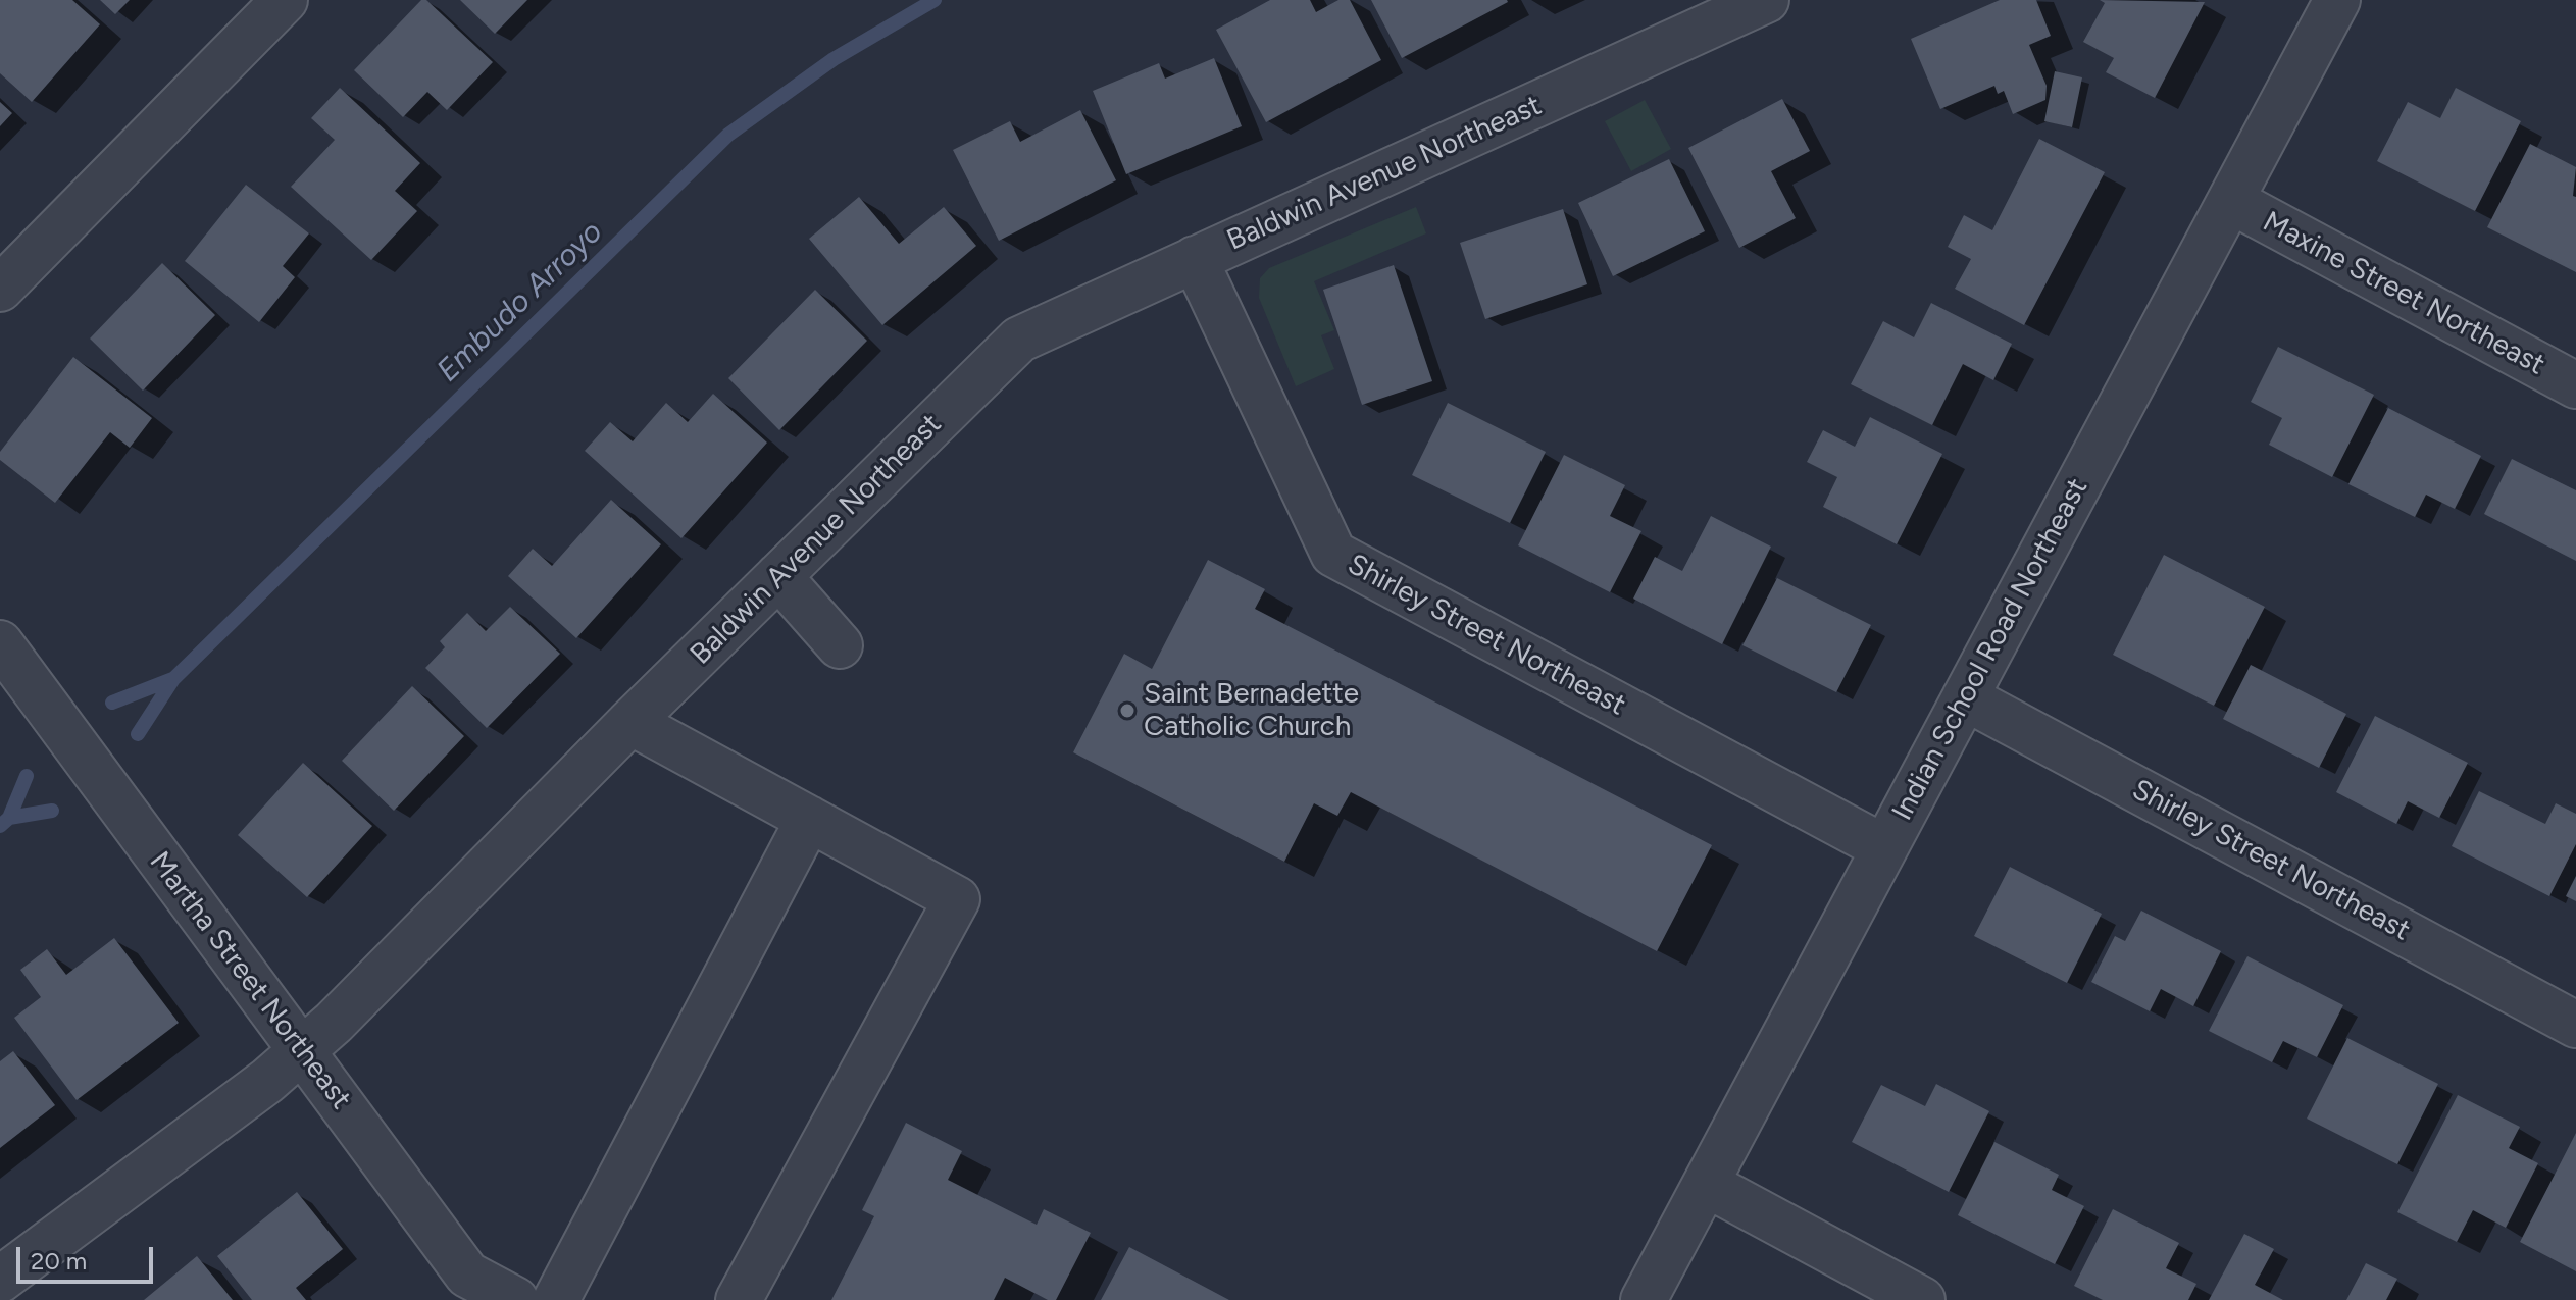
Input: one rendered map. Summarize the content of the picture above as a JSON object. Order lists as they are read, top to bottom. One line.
{"streets":{"street":["Baldwin Avenue Northeast","Maxine Street Northeast","Shirley Street Northeast","Indian School Road Northeast","Martha Street Northeast"]},"crossings":[["Baldwin Avenue Northeast","Shirley Street Northeast"],["Baldwin Avenue Northeast","Martha Street Northeast"],["Maxine Street Northeast","Indian School Road Northeast"],["Shirley Street Northeast","Indian School Road Northeast"]],"water":["Embudo Arroyo"],"places":["Saint Bernadette Catholic Church"],"scale_bar":"20 m"}
